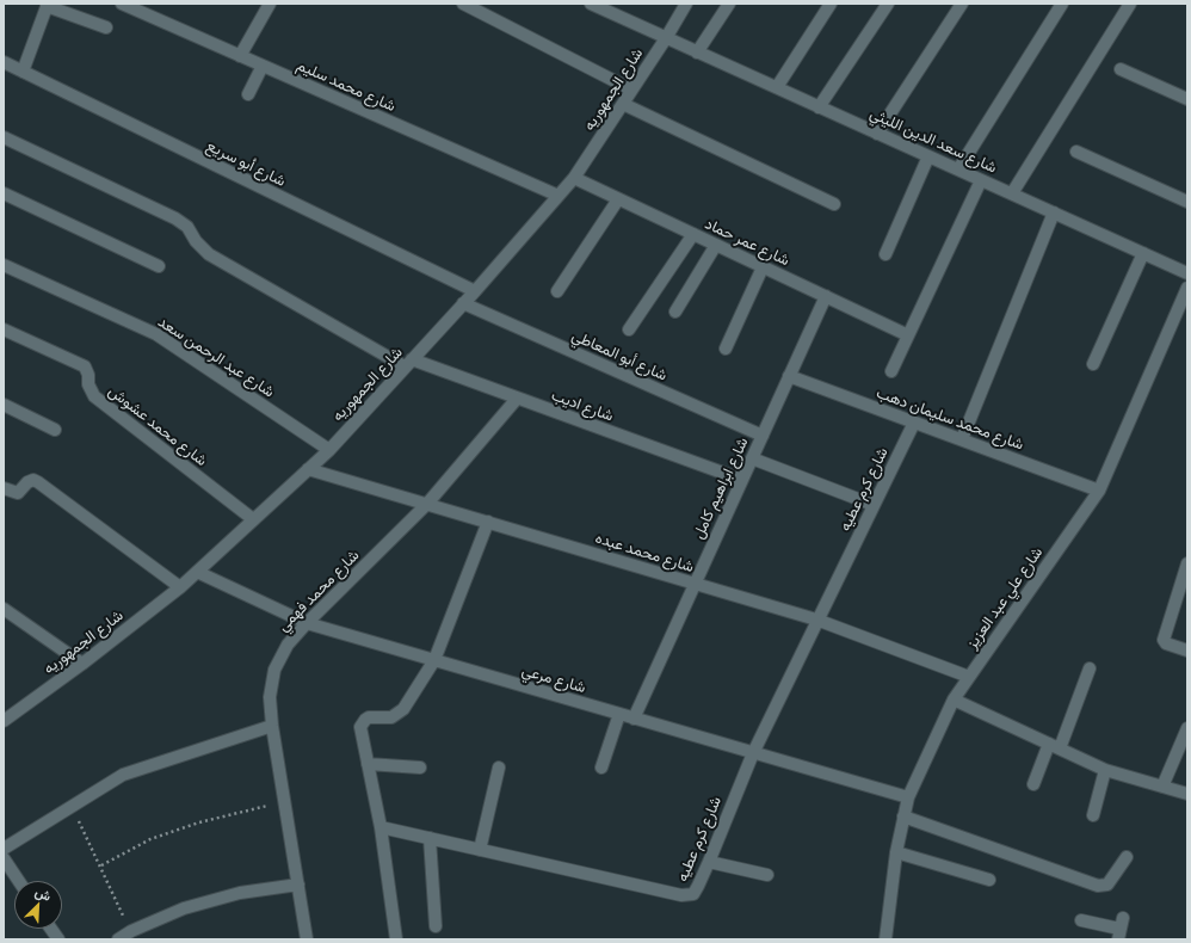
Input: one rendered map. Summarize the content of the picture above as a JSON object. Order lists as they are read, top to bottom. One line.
{"streets":{"street":["شارع محمد سليم","شارع الجمهوريه","شارع سعد الدين الليثي","شارع أبو سريع","شارع عمر حماد","شارع أبو المعاطي","شارع عبد الرحمن سعد","شارع اديب","شارع محمد سليمان دهب","شارع محمد عشوش","شارع ابراهيم كامل","شارع كرم عطيه","شارع محمد عبده","شارع محمد فهمي","شارع علي عبد العزيز","شارع مرعي"]},"crossings":[["شارع محمد سليم","شارع الجمهوريه"],["شارع الجمهوريه","شارع سعد الدين الليثي"],["شارع الجمهوريه","شارع أبو سريع"],["شارع الجمهوريه","شارع عمر حماد"],["شارع الجمهوريه","شارع أبو المعاطي"],["شارع الجمهوريه","شارع عبد الرحمن سعد"],["شارع الجمهوريه","شارع اديب"],["شارع الجمهوريه","شارع محمد عشوش"],["شارع الجمهوريه","شارع محمد عبده"],["شارع الجمهوريه","شارع مرعي"],["شارع عمر حماد","شارع ابراهيم كامل"],["شارع أبو المعاطي","شارع ابراهيم كامل"],["شارع اديب","شارع ابراهيم كامل"],["شارع اديب","شارع محمد فهمي"],["شارع محمد سليمان دهب","شارع ابراهيم كامل"],["شارع محمد سليمان دهب","شارع كرم عطيه"],["شارع محمد سليمان دهب","شارع علي عبد العزيز"],["شارع ابراهيم كامل","شارع محمد عبده"],["شارع ابراهيم كامل","شارع مرعي"],["شارع كرم عطيه","شارع محمد عبده"],["شارع كرم عطيه","شارع مرعي"],["شارع محمد عبده","شارع محمد فهمي"],["شارع محمد عبده","شارع علي عبد العزيز"],["شارع محمد فهمي","شارع مرعي"],["شارع علي عبد العزيز","شارع مرعي"]],"north":"top right"}
